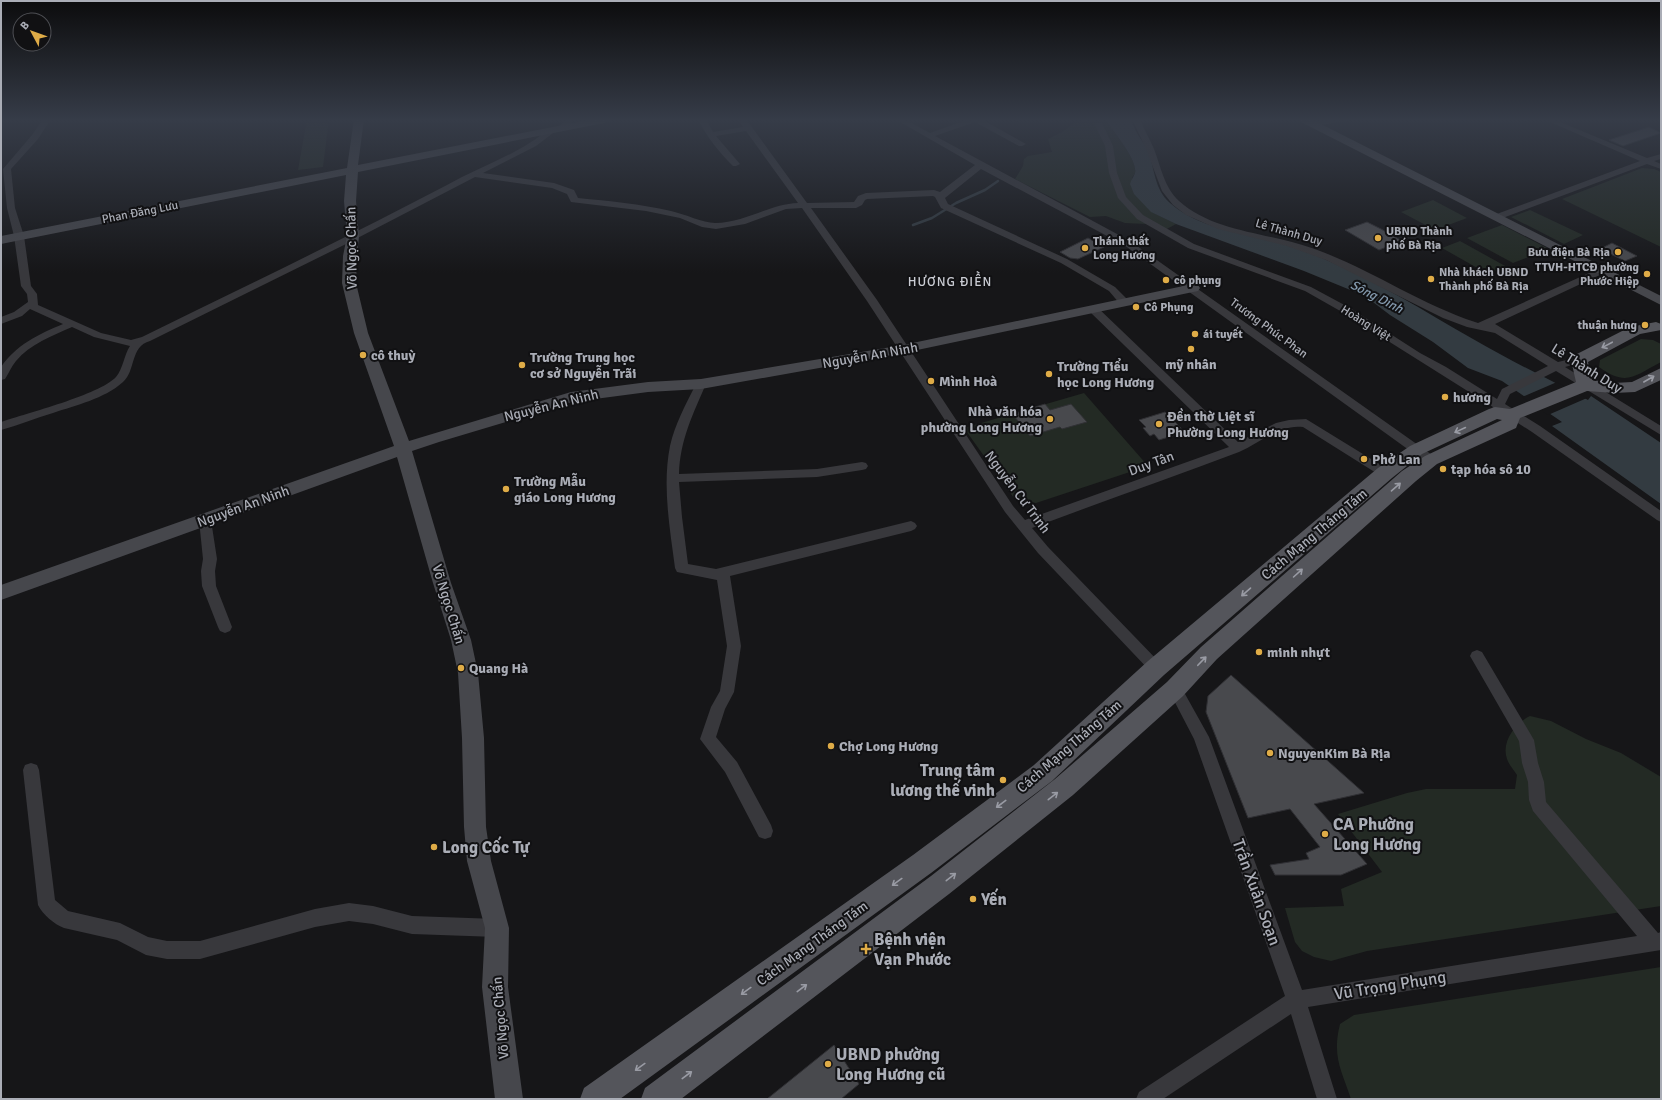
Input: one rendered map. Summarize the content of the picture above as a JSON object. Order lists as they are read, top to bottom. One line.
{"streets":{"main road":["Cách Mạng Tháng Tám"],"street":["Phan Đăng Lưu","Lê Thành Duy","Võ Ngọc Chấn","Hoàng Việt","Trương Phúc Phan","Nguyễn An Ninh","Duy Tân","Nguyễn Cư Trinh","Trần Xuân Soạn","Vũ Trọng Phụng"]},"crossings":[["Lê Thành Duy","Cách Mạng Tháng Tám"],["Võ Ngọc Chấn","Nguyễn An Ninh"],["Hoàng Việt","Cách Mạng Tháng Tám"],["Trương Phúc Phan","Nguyễn An Ninh"],["Trương Phúc Phan","Cách Mạng Tháng Tám"],["Nguyễn An Ninh","Nguyễn Cư Trinh"],["Duy Tân","Nguyễn Cư Trinh"],["Duy Tân","Cách Mạng Tháng Tám"],["Nguyễn Cư Trinh","Cách Mạng Tháng Tám"],["Cách Mạng Tháng Tám","Trần Xuân Soạn"],["Trần Xuân Soạn","Vũ Trọng Phụng"]],"districts":["HƯƠNG ĐIỀN"],"water":["Sông Dinh"],"places":{"other":["UBND Thành phố Bà Rịa","Thánh thất Long Hương","Bưu điện Bà Rịa","TTVH-HTCĐ phường Phước Hiệp","Nhà khách UBND Thành phố Bà Rịa","cô phụng","Cô Phụng","thuận hưng","ái tuyết","mỹ nhân","cô thuỳ","Trường Trung học cơ sở Nguyễn Trãi","Trường Tiểu học Long Hương","Mình Hoà","hương","Nhà văn hóa phường Long Hương","Đền thờ Liệt sĩ Phường Long Hương","Phở Lan","tạp hóa sô 10","Trường Mẫu giáo Long Hương","minh nhựt","Quang Hà","Chợ Long Hương","NguyenKim Bà Rịa","Trung tâm lương thế vinh","CA Phường Long Hương","Long Cốc Tự","Yến","UBND phường Long Hương cũ"],"health":["Bệnh viện Vạn Phước"]},"north":"top left"}
